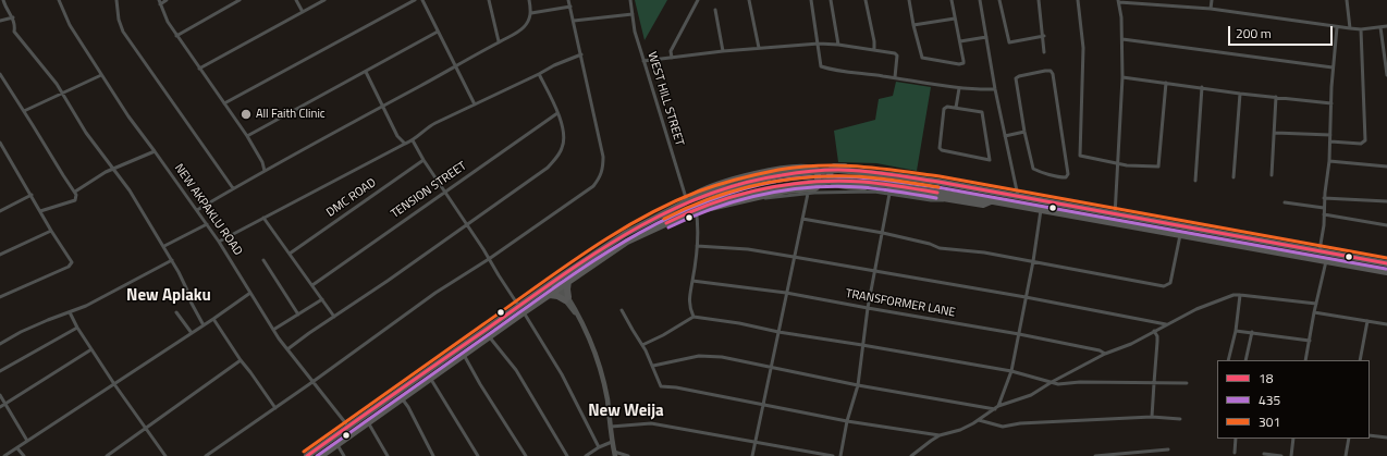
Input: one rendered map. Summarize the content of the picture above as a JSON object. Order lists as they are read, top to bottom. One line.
{"streets":{"street":["WEST HILL STREET","TENSION STREET","DMC ROAD","NEW AKPAKLU ROAD","TRANSFORMER LANE"]},"districts":["New Aplaku","New Weija"],"places":["All Faith Clinic"],"lines":["transit line 301","transit line 18","transit line 435"],"legend":["18","435","301"],"scale_bar":"200 m"}
